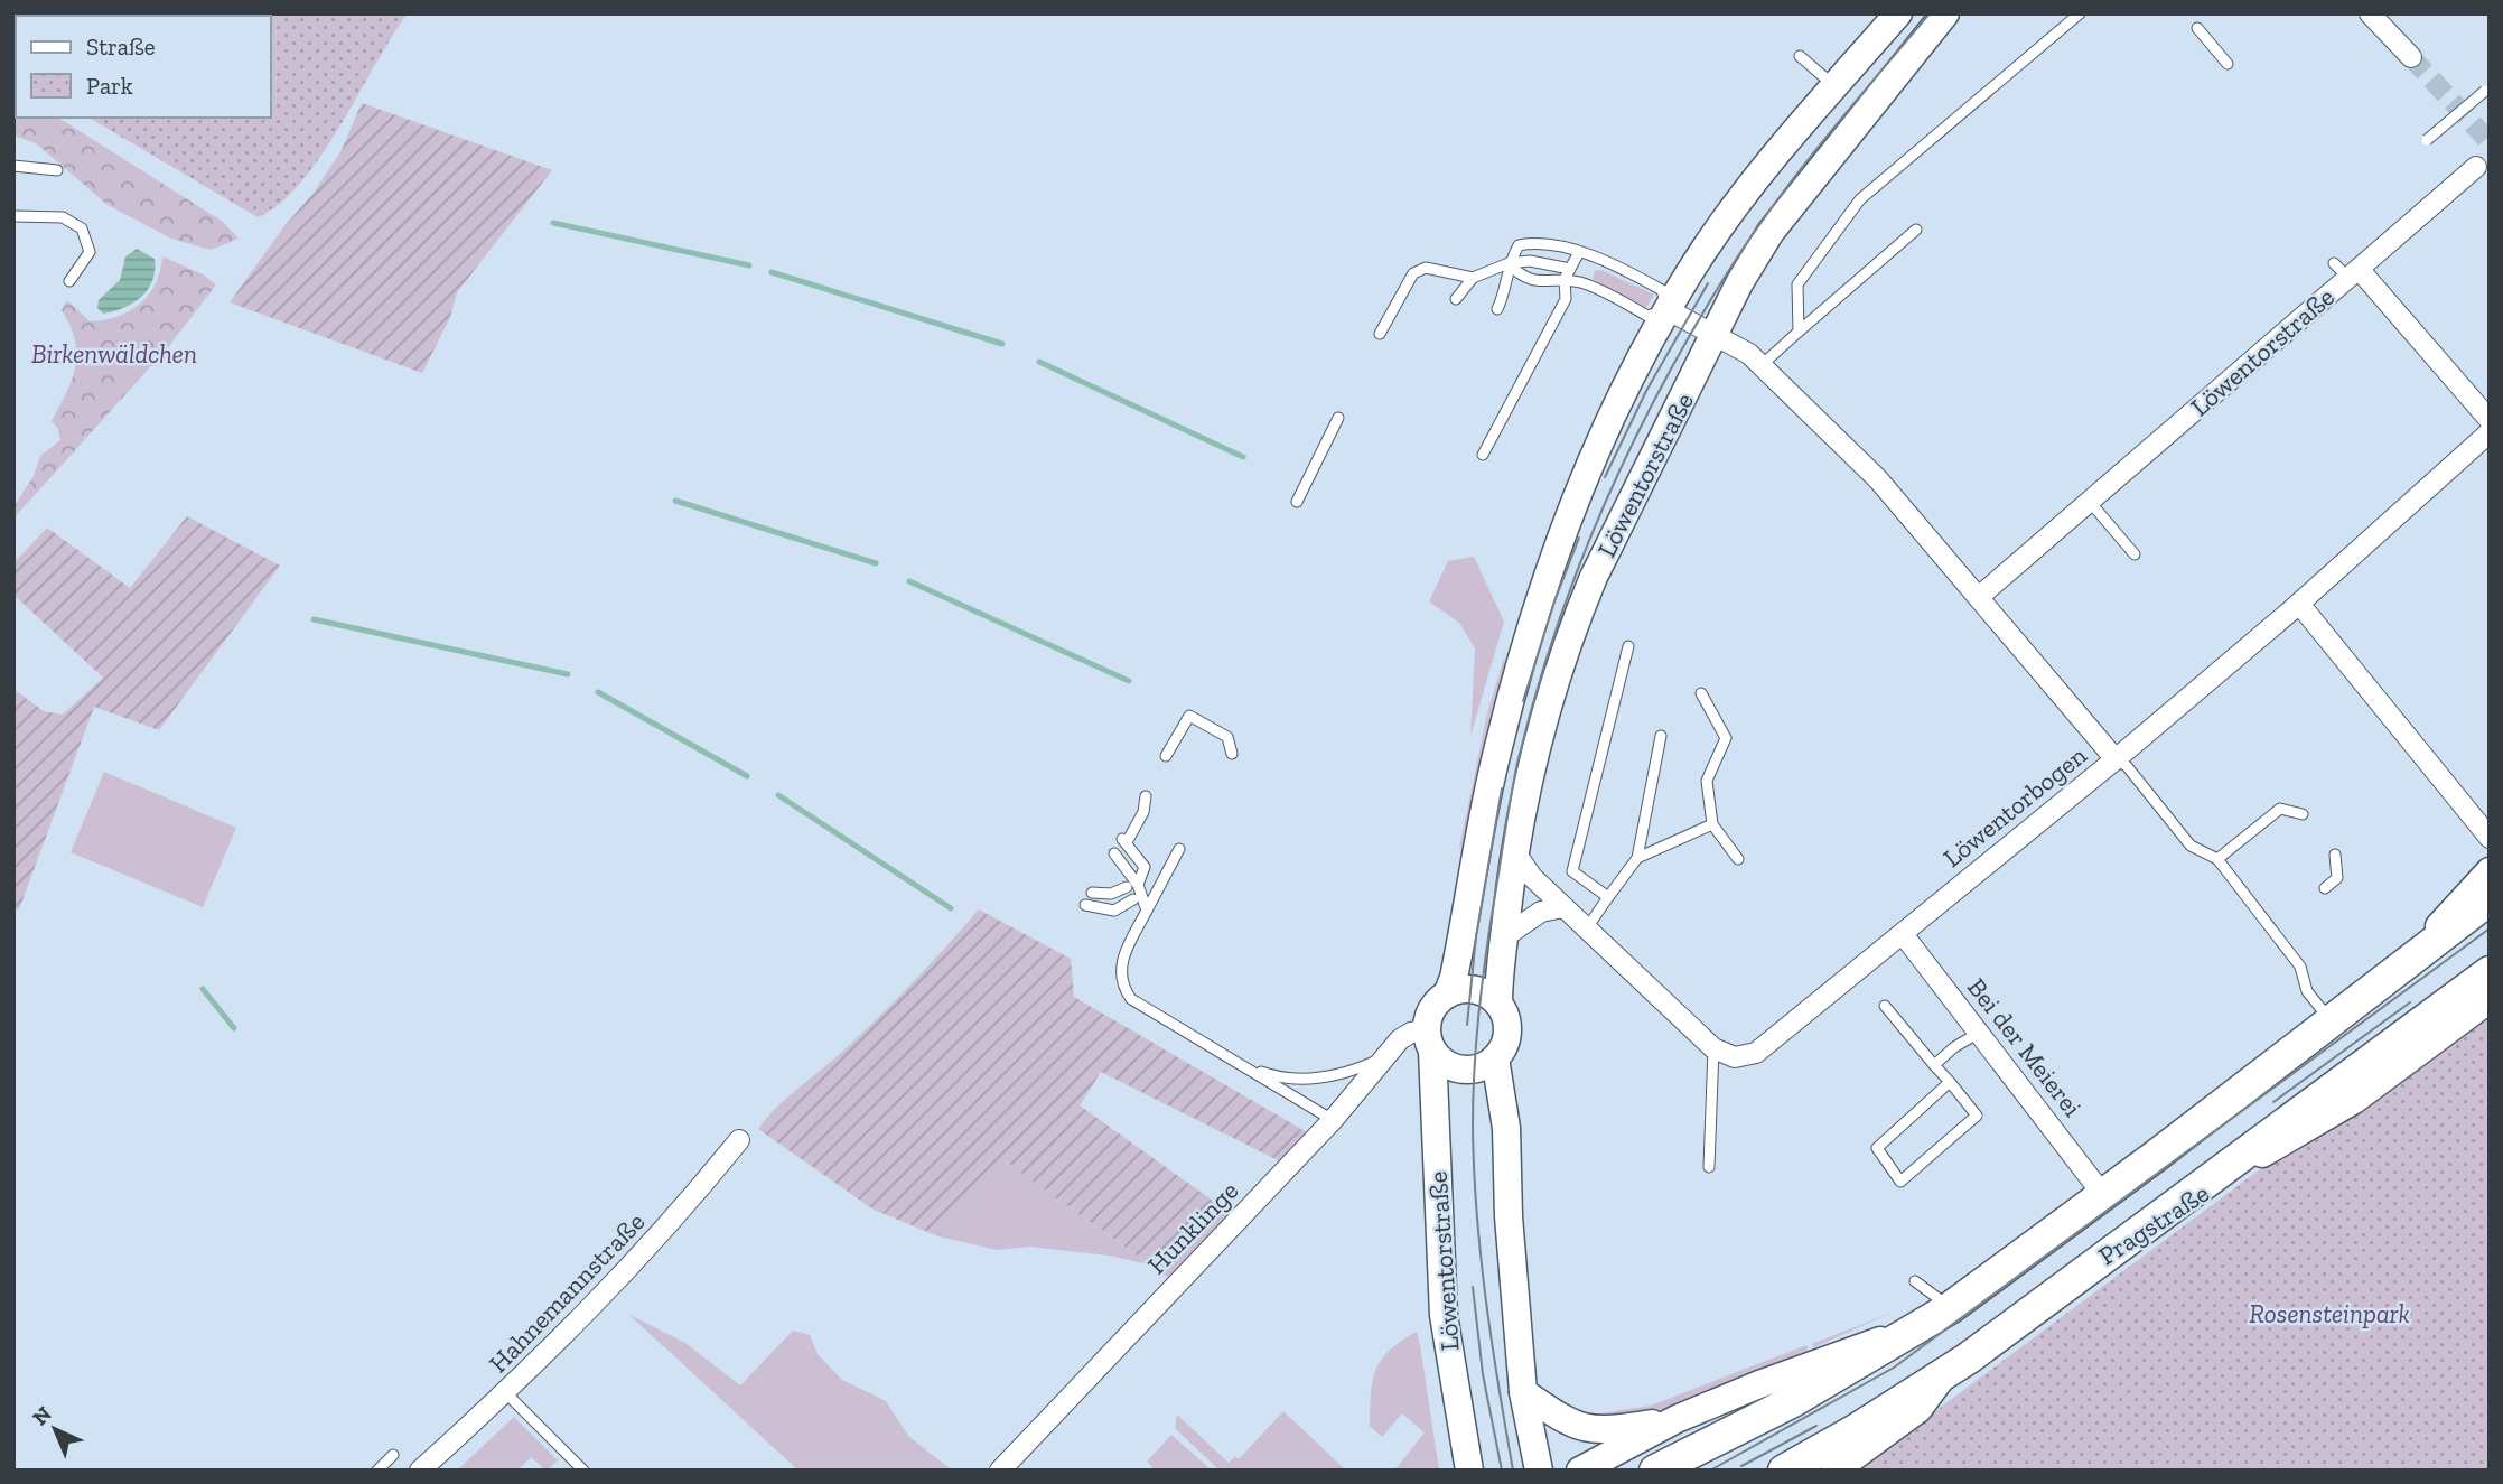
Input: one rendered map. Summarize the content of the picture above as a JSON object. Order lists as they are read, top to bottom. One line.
{"streets":{"main road":["Löwentorstraße","Pragstraße"],"street":["Löwentorbogen","Bei der Meierei","Hunklinge","Hahnemannstraße"]},"crossings":[["Löwentorstraße","Löwentorbogen"],["Löwentorstraße","Hunklinge"],["Löwentorbogen","Bei der Meierei"],["Bei der Meierei","Pragstraße"]],"parks":["Birkenwäldchen","Rosensteinpark"],"legend":["Straße","Park"],"north":"top left"}
